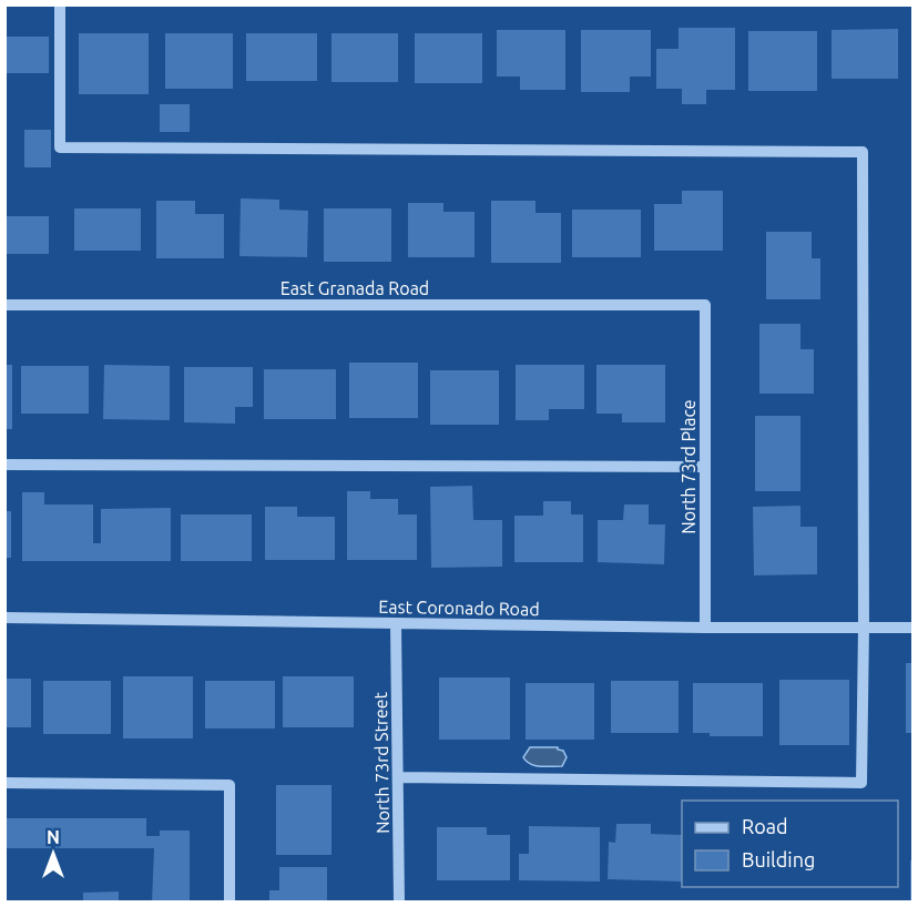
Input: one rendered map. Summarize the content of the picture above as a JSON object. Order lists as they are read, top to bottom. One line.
{"streets":{"street":["East Granada Road","North 73rd Place","East Coronado Road","North 73rd Street"]},"crossings":[["East Granada Road","North 73rd Place"],["North 73rd Place","East Coronado Road"],["East Coronado Road","North 73rd Street"]],"legend":["Road","Building"],"north":"top"}
